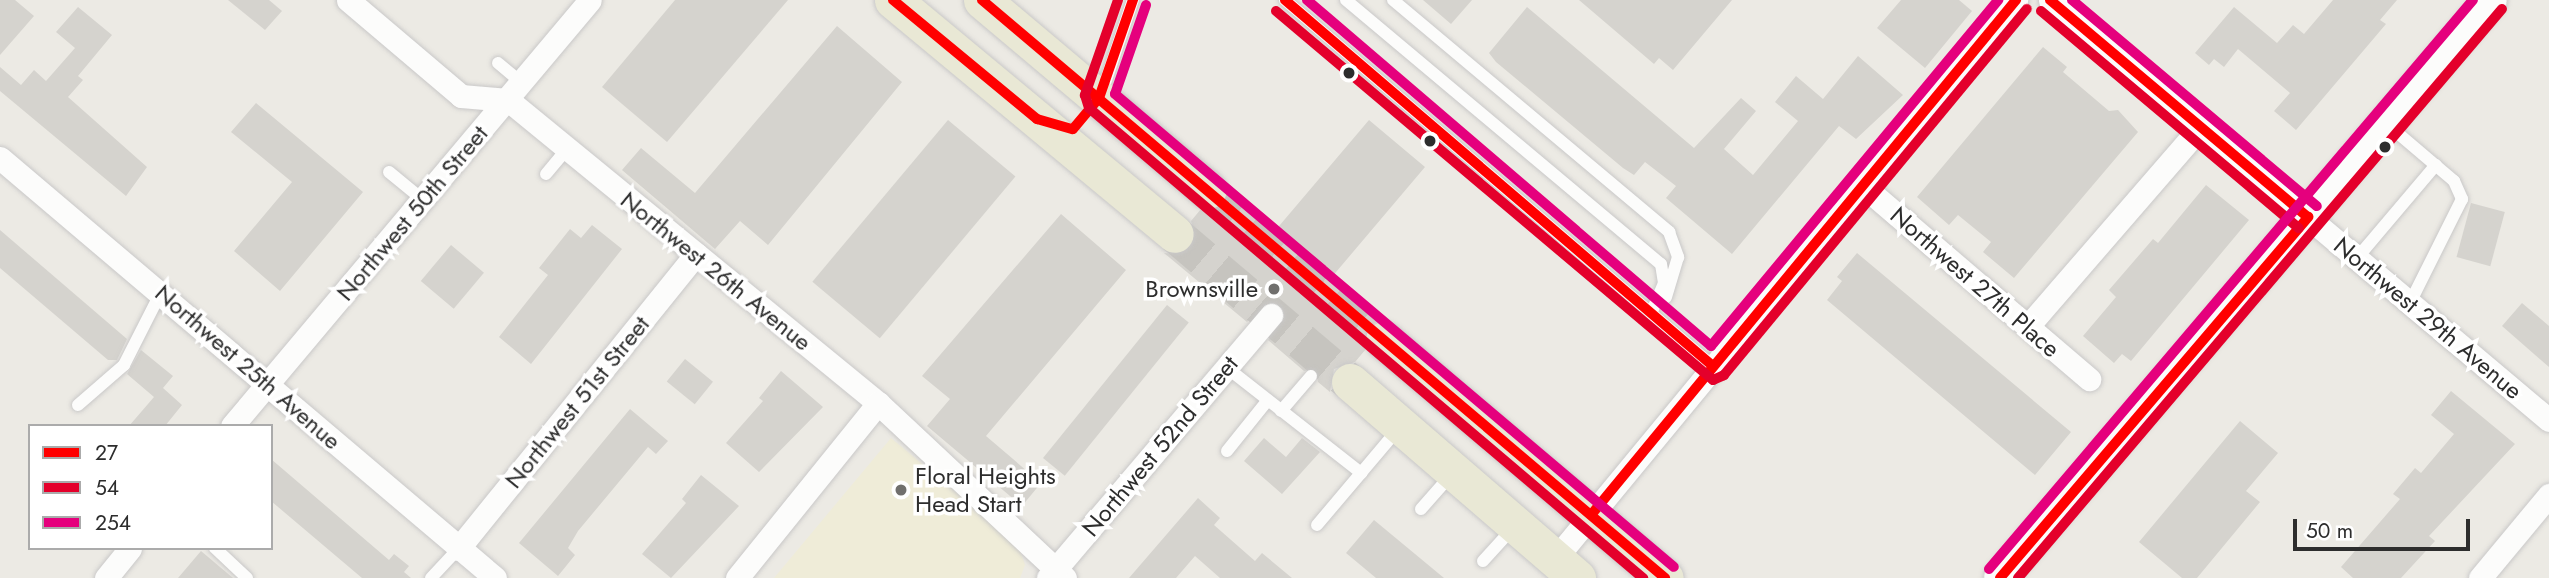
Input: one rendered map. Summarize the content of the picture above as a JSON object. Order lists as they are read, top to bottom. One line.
{"streets":{"street":["Northwest 50th Street","Northwest 26th Avenue","Northwest 27th Place","Northwest 29th Avenue","Northwest 25th Avenue","Northwest 51st Street","Northwest 52nd Street"]},"crossings":[["Northwest 50th Street","Northwest 26th Avenue"],["Northwest 50th Street","Northwest 25th Avenue"],["Northwest 26th Avenue","Northwest 51st Street"],["Northwest 26th Avenue","Northwest 52nd Street"],["Northwest 25th Avenue","Northwest 51st Street"]],"places":["Brownsville","Floral Heights Head Start"],"lines":["transit line 27","transit line 54","transit line 254"],"legend":["27","54","254"],"scale_bar":"50 m"}
